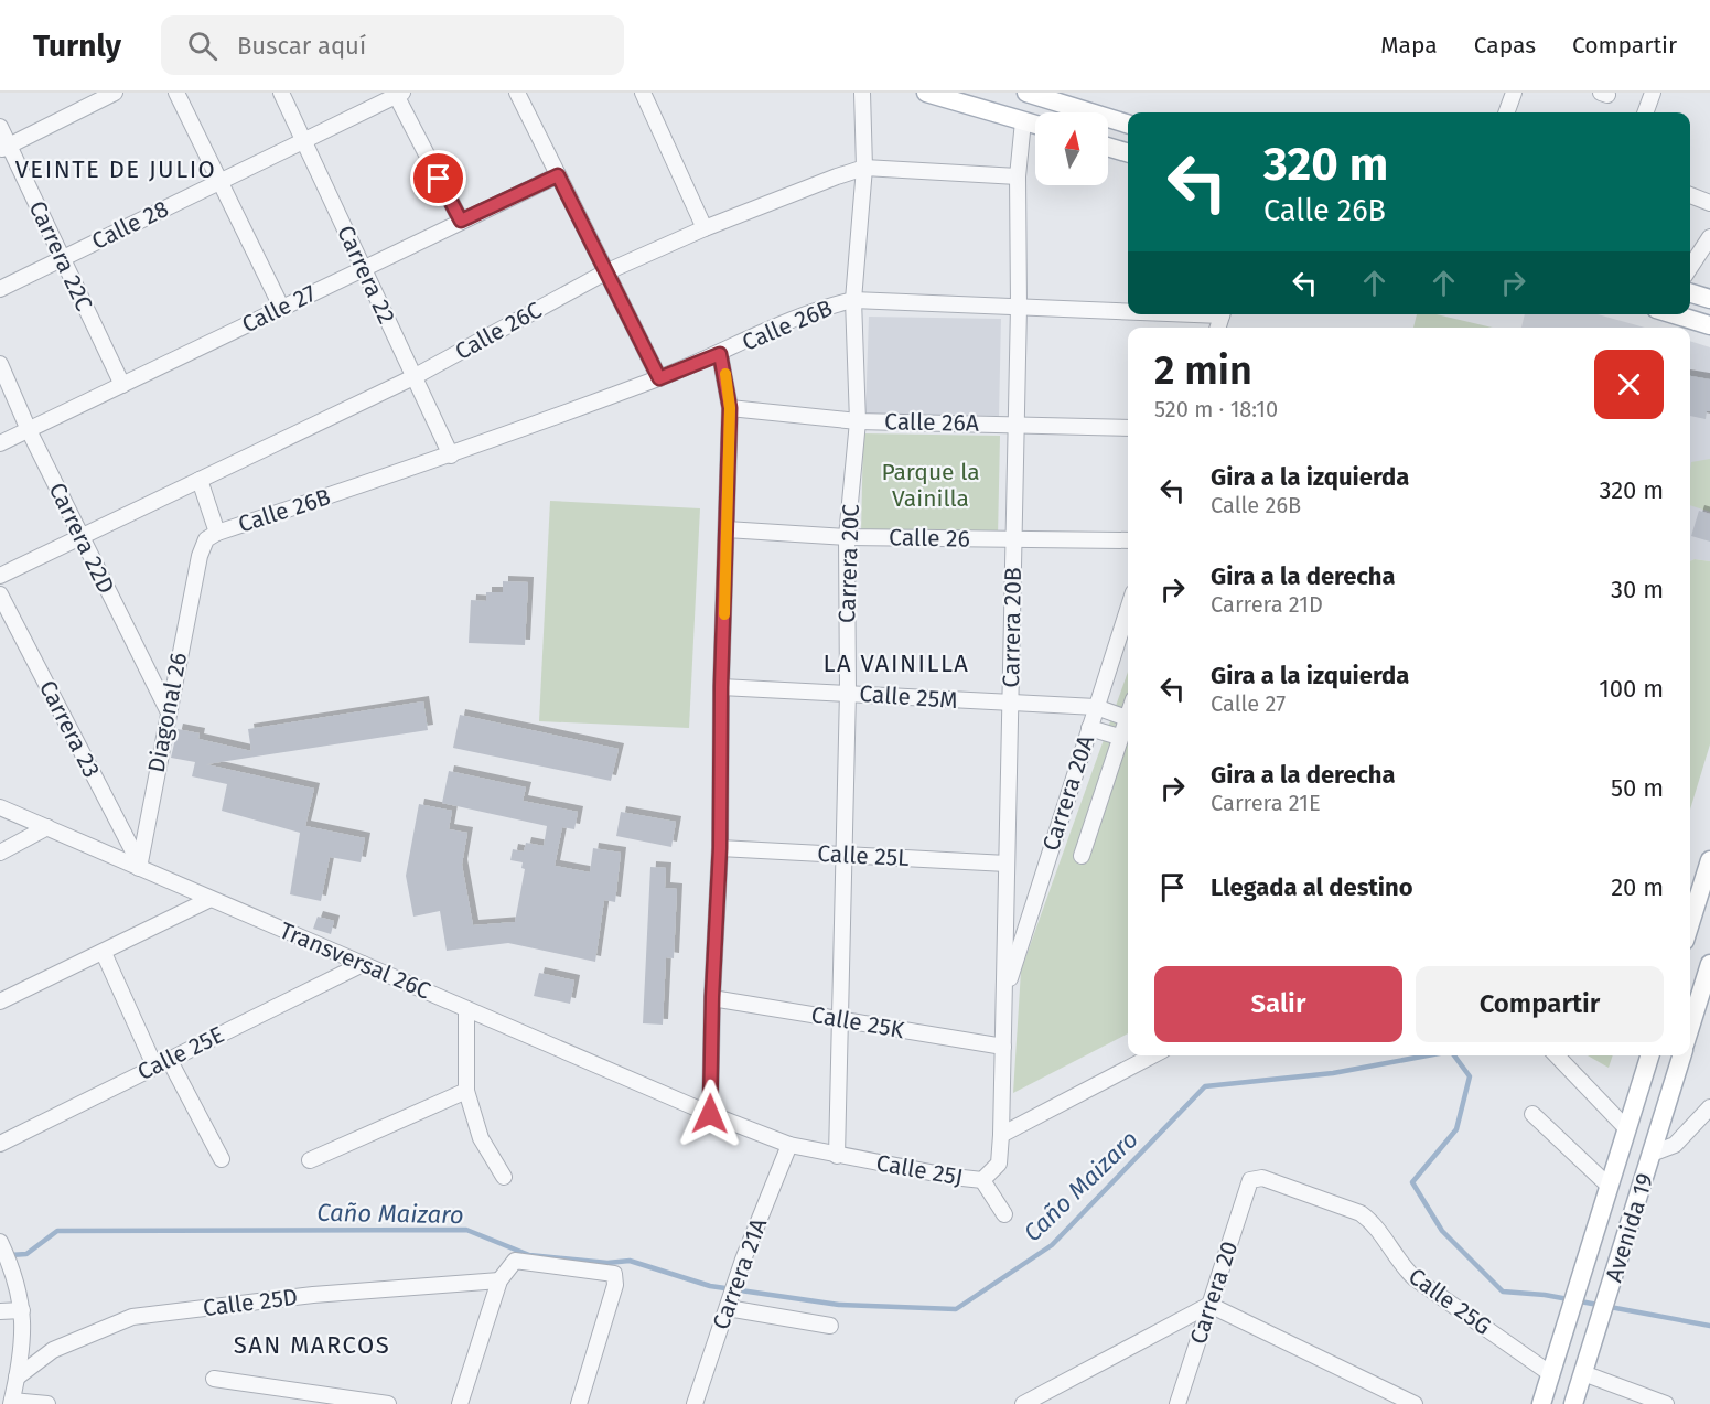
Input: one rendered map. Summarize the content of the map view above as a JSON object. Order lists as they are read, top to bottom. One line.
{"streets":{"main road":["Avenida 19"],"street":["Calle 28","Carrera 22C","Carrera 22","Calle 27","Calle 26B","Calle 26C","Calle 26A","Carrera 22D","Calle 26","Carrera 20C","Carrera 20B","Calle 25M","Diagonal 26","Carrera 23","Carrera 20A","Calle 25L","Transversal 26C","Calle 25K","Calle 25E","Calle 25J","Carrera 21A","Carrera 20","Calle 25G","Calle 25D"]},"crossings":[["Calle 28","Carrera 22C"],["Calle 28","Carrera 22"],["Carrera 22C","Calle 27"],["Carrera 22","Calle 27"],["Carrera 22","Calle 26B"],["Carrera 22","Calle 26C"],["Calle 27","Carrera 22D"],["Calle 26B","Carrera 20C"],["Calle 26B","Carrera 20B"],["Calle 26B","Diagonal 26"],["Calle 26C","Carrera 22D"],["Calle 26C","Carrera 20C"],["Calle 26C","Carrera 20B"],["Calle 26A","Carrera 20C"],["Calle 26A","Carrera 20B"],["Carrera 22D","Diagonal 26"],["Calle 26","Carrera 20C"],["Calle 26","Carrera 20B"],["Carrera 20C","Calle 25M"],["Carrera 20C","Calle 25L"],["Carrera 20C","Calle 25K"],["Carrera 20C","Calle 25J"],["Carrera 20B","Calle 25M"],["Carrera 20B","Carrera 20A"],["Carrera 20B","Calle 25L"],["Carrera 20B","Calle 25K"],["Carrera 20B","Calle 25J"],["Calle 25M","Carrera 20A"],["Diagonal 26","Carrera 23"],["Diagonal 26","Transversal 26C"],["Carrera 23","Transversal 26C"],["Transversal 26C","Calle 25E"],["Transversal 26C","Calle 25J"],["Calle 25J","Carrera 21A"],["Avenida 19","Calle 25G"],["Carrera 20","Calle 25G"]],"districts":["VEINTE DE JULIO","LA VAINILLA","SAN MARCOS"],"water":["Caño Maizaro"],"parks":["Parque la Vainilla"],"north":"top","page":{"header":"Turnly","search":"Buscar aquí","nav":["Mapa","Capas","Compartir"],"turn":["320 m","Calle 26B"],"heading":["2 min","520 m · 18:10"],"list":[{"name":"Gira a la izquierda","note":"Calle 26B","value":"320 m"},{"name":"Gira a la derecha","note":"Carrera 21D","value":"30 m"},{"name":"Gira a la izquierda","note":"Calle 27","value":"100 m"},{"name":"Gira a la derecha","note":"Carrera 21E","value":"50 m"},{"name":"Llegada al destino","value":"20 m"}],"buttons":["Salir","Compartir"]}}
